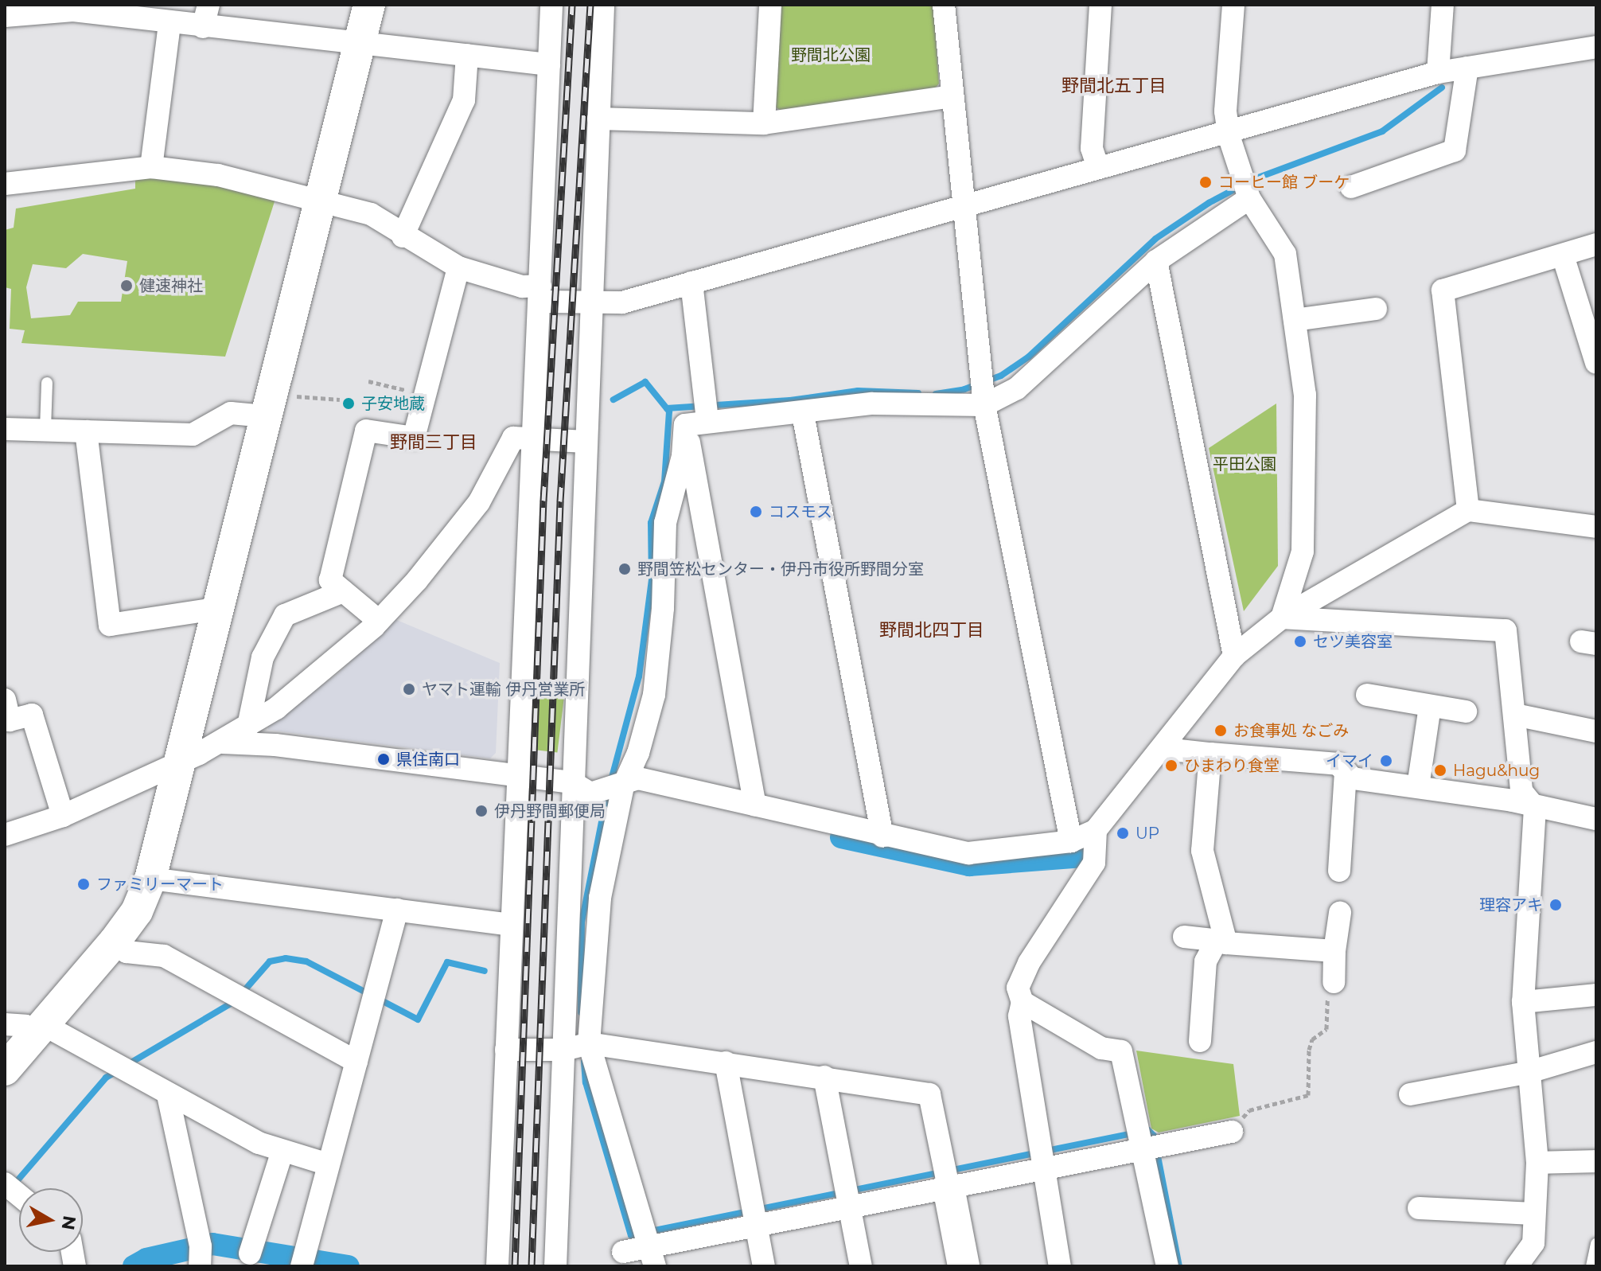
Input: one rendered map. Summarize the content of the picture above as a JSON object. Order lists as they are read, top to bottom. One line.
{"districts":["野間北五丁目","野間三丁目","野間北四丁目"],"parks":["野間北公園","平田公園"],"places":["コーヒー館 ブーケ","健速神社","子安地蔵","コスモス","野間笠松センター・伊丹市役所野間分室","セツ美容室","ヤマト運輸 伊丹営業所","お食事処 なごみ","県住南口","イマイ","ひまわり食堂","Hagu&hug","伊丹野間郵便局","UP","ファミリーマート","理容アキ"],"north":"right"}
